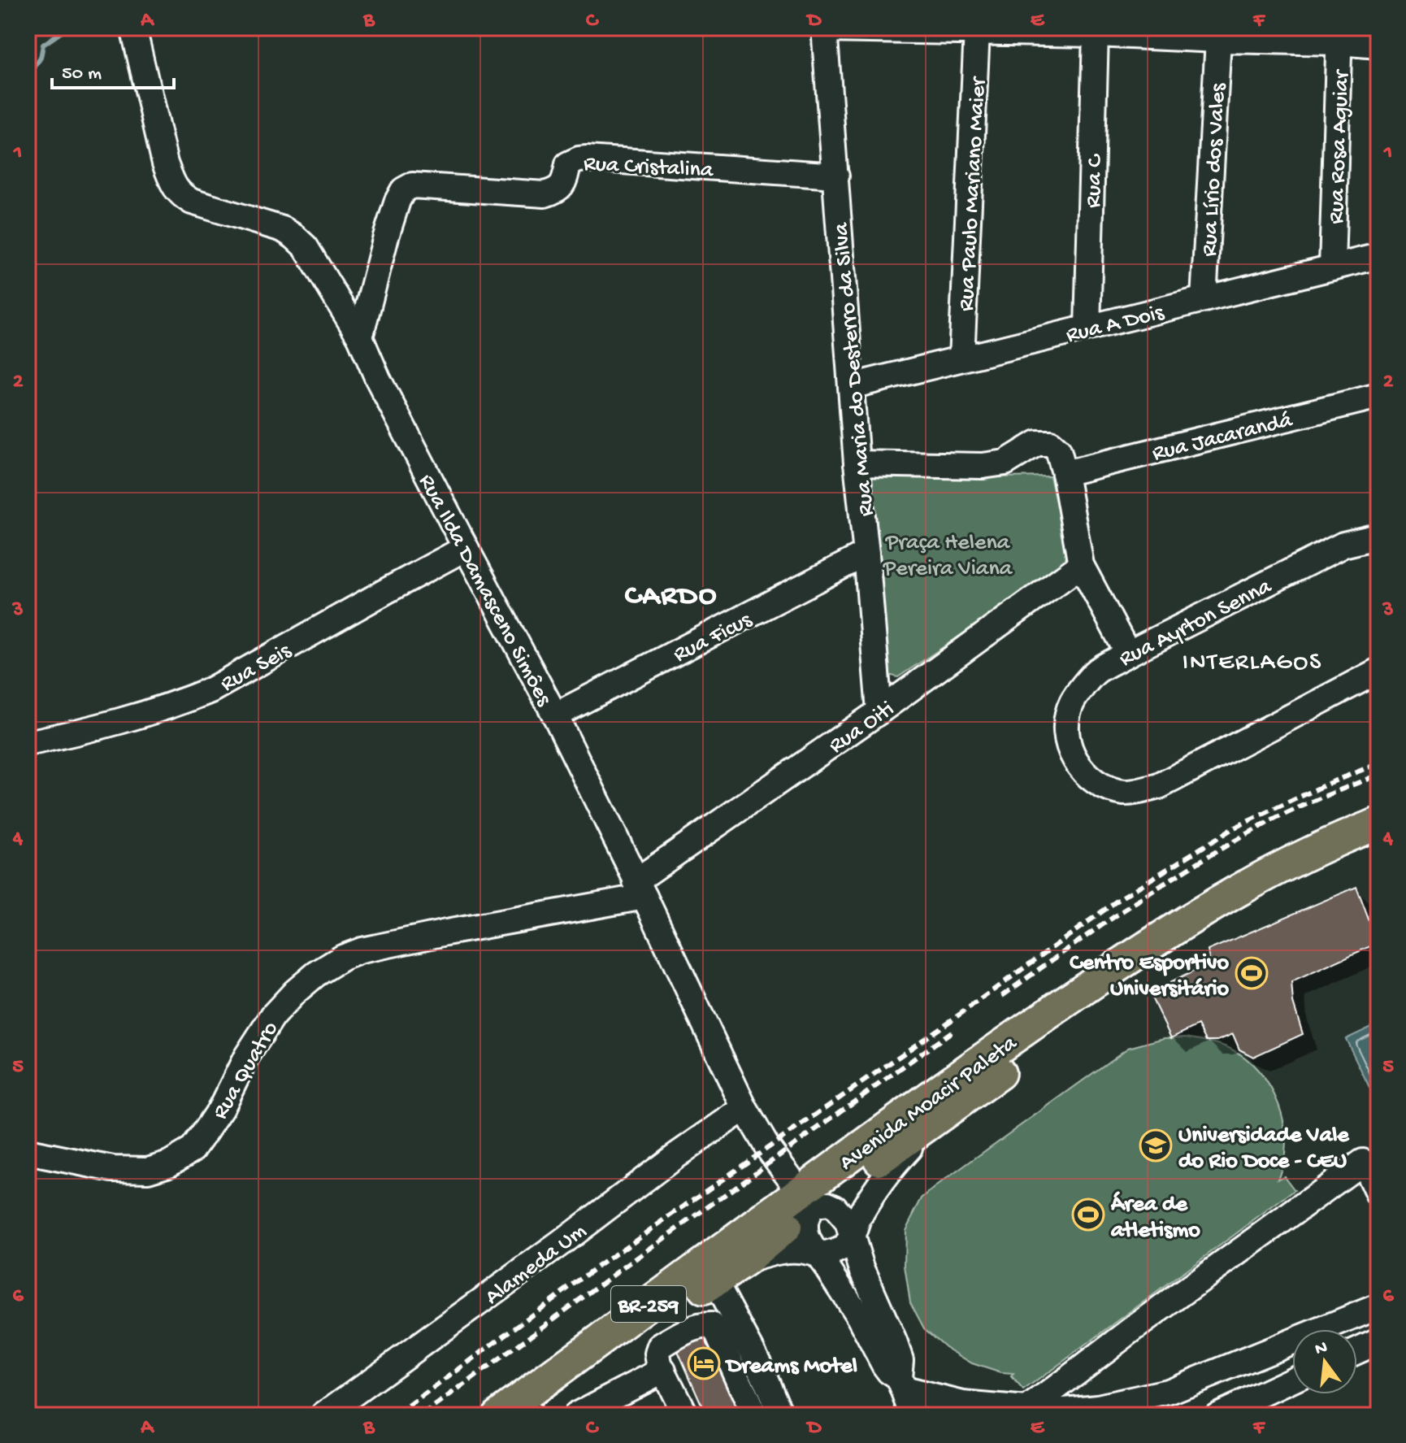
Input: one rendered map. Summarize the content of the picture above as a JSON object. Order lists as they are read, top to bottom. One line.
{"streets":{"main road":["Avenida Moacir Paleta","BR-259"],"street":["Rua Rosa Aguiar","Rua Cristalina","Rua Lírio dos Vales","Rua C","Rua Paulo Mariano Maier","Rua A Dois","Rua Maria do Desterro da Silva","Rua Jacarandá","Rua Ilda Damasceno Simôes","Rua Ayrton Senna","Rua Ficus","Rua Seis","Rua Oiti","Rua Quatro","Alameda Um"]},"crossings":[["Rua Rosa Aguiar","Rua A Dois"],["Rua Cristalina","Rua Maria do Desterro da Silva"],["Rua Cristalina","Rua Ilda Damasceno Simôes"],["Rua Lírio dos Vales","Rua A Dois"],["Rua C","Rua A Dois"],["Rua Paulo Mariano Maier","Rua A Dois"],["Rua A Dois","Rua Maria do Desterro da Silva"],["Rua Maria do Desterro da Silva","Rua Ficus"],["Rua Maria do Desterro da Silva","Rua Oiti"],["Rua Ilda Damasceno Simôes","Rua Ficus"],["Rua Ilda Damasceno Simôes","Rua Seis"],["Rua Ilda Damasceno Simôes","Rua Oiti"],["Rua Ilda Damasceno Simôes","Rua Quatro"],["Rua Ilda Damasceno Simôes","Avenida Moacir Paleta"],["Rua Ilda Damasceno Simôes","Alameda Um"],["Rua Oiti","Rua Quatro"]],"districts":["CARDO","INTERLAGOS"],"parks":["Praça Helena Pereira Viana"],"places":{"sports":["Centro Esportivo Universitário","Área de atletismo"],"school or university":["Universidade Vale do Rio Doce - CEU"],"hotel":["Dreams Motel"]},"scale_bar":"50 m","north":"top","grid":{"columns":["A","B","C","D","E","F"],"rows":["1","2","3","4","5","6"]}}
